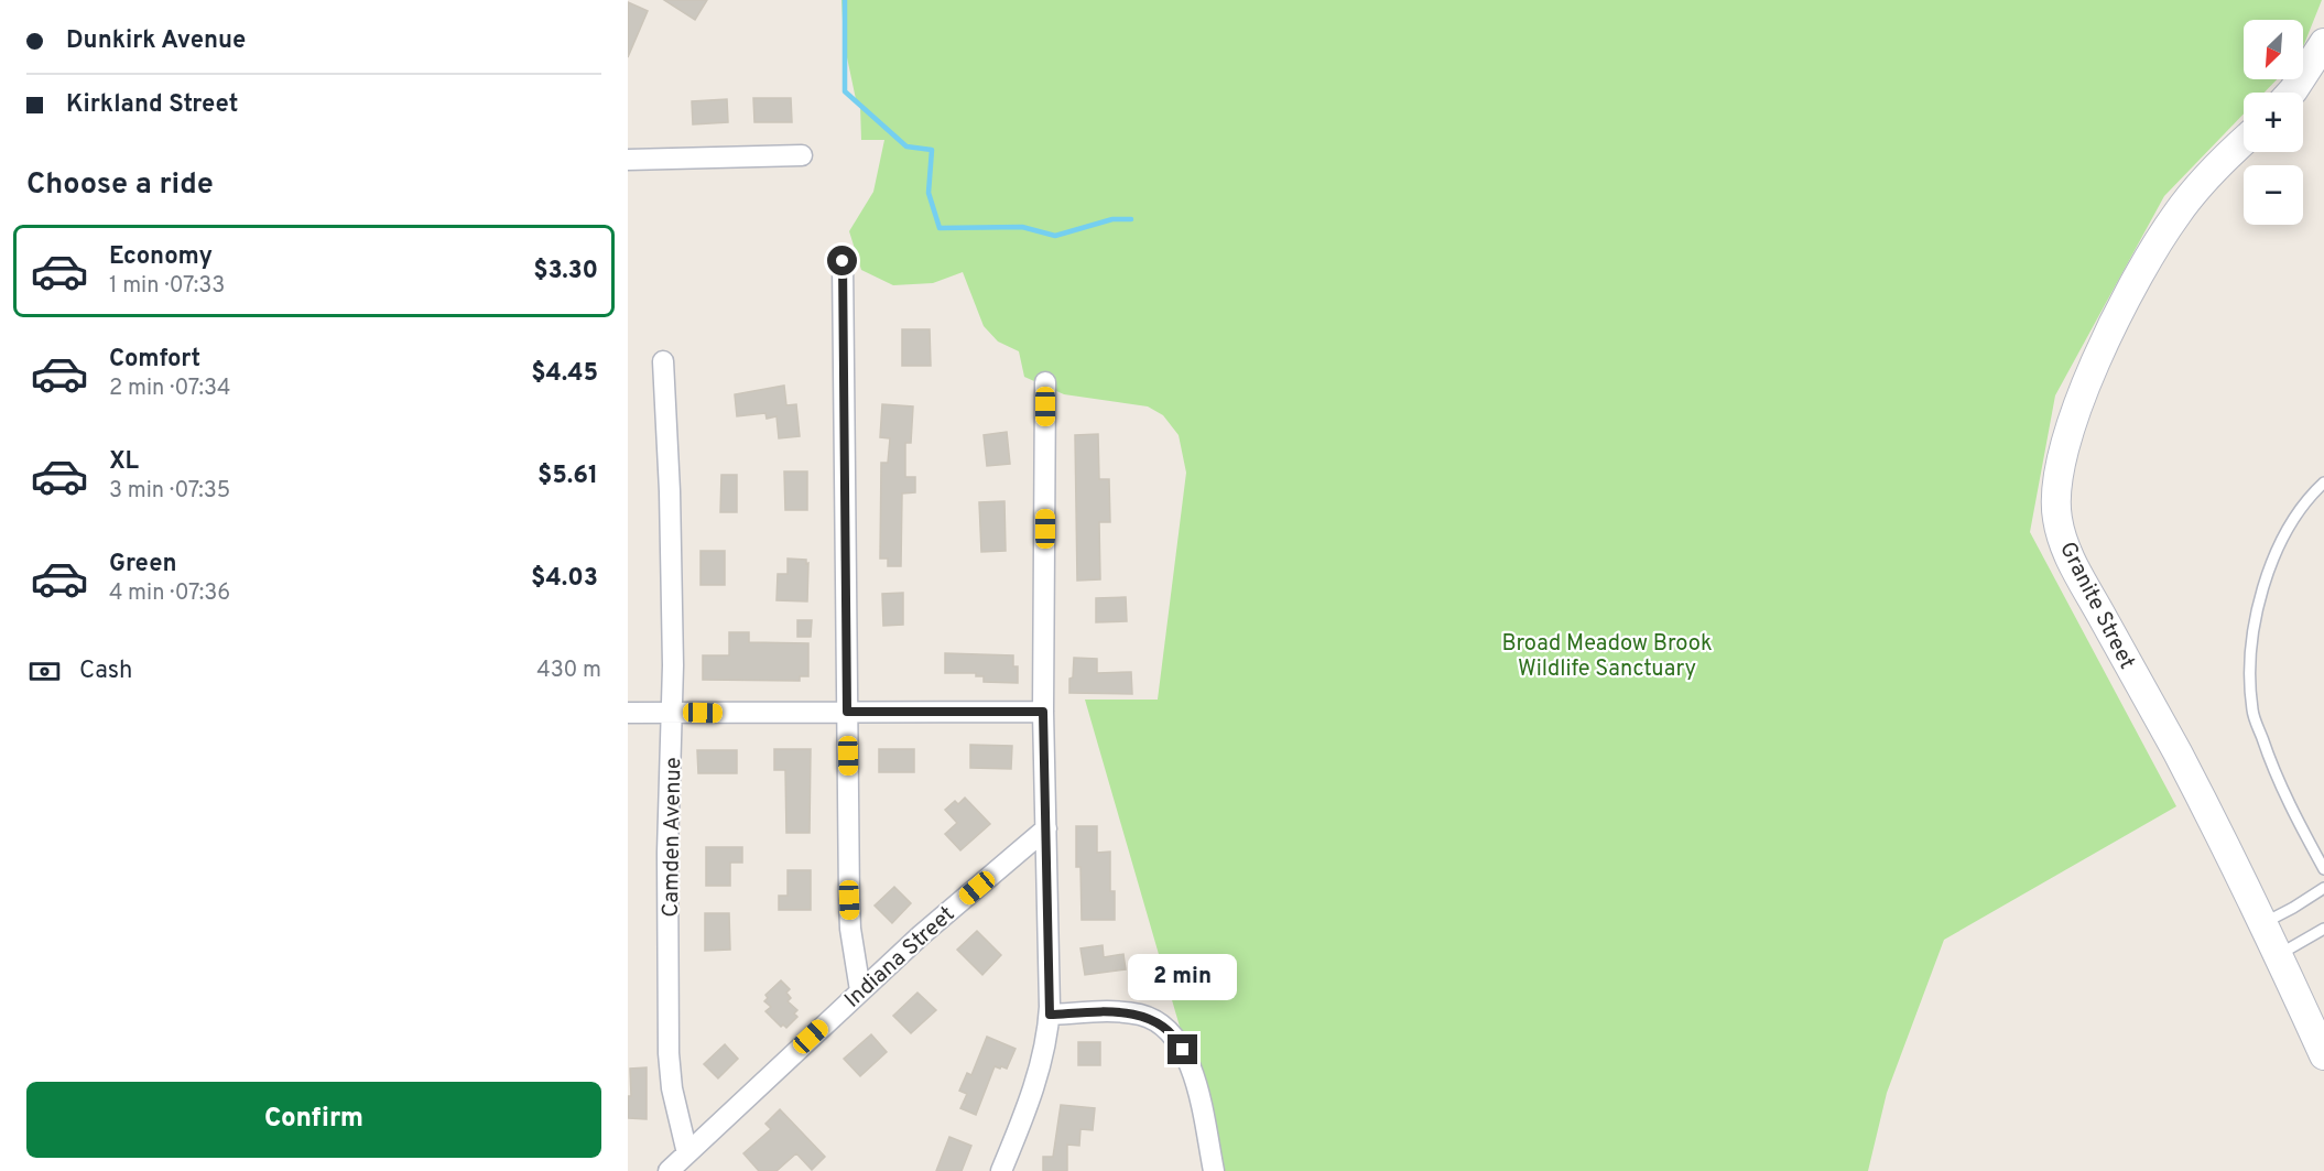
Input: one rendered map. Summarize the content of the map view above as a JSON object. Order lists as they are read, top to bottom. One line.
{"streets":{"street":["Granite Street","Camden Avenue","Indiana Street"]},"crossings":[["Camden Avenue","Indiana Street"]],"parks":["Broad Meadow Brook Wildlife Sanctuary"],"north":"bottom left","page":{"banner":["Dunkirk Avenue","Kirkland Street"],"map_buttons":["+","−"],"heading":"Choose a ride","list":[{"name":"Economy","note":"1 min · 07:33","value":"$3.30"},{"name":"Comfort","note":"2 min · 07:34","value":"$4.45"},{"name":"XL","note":"3 min · 07:35","value":"$5.61"},{"name":"Green","note":"4 min · 07:36","value":"$4.03"}],"pay":["Cash","430 m"],"bubble":"2 min","buttons":"Confirm"}}
